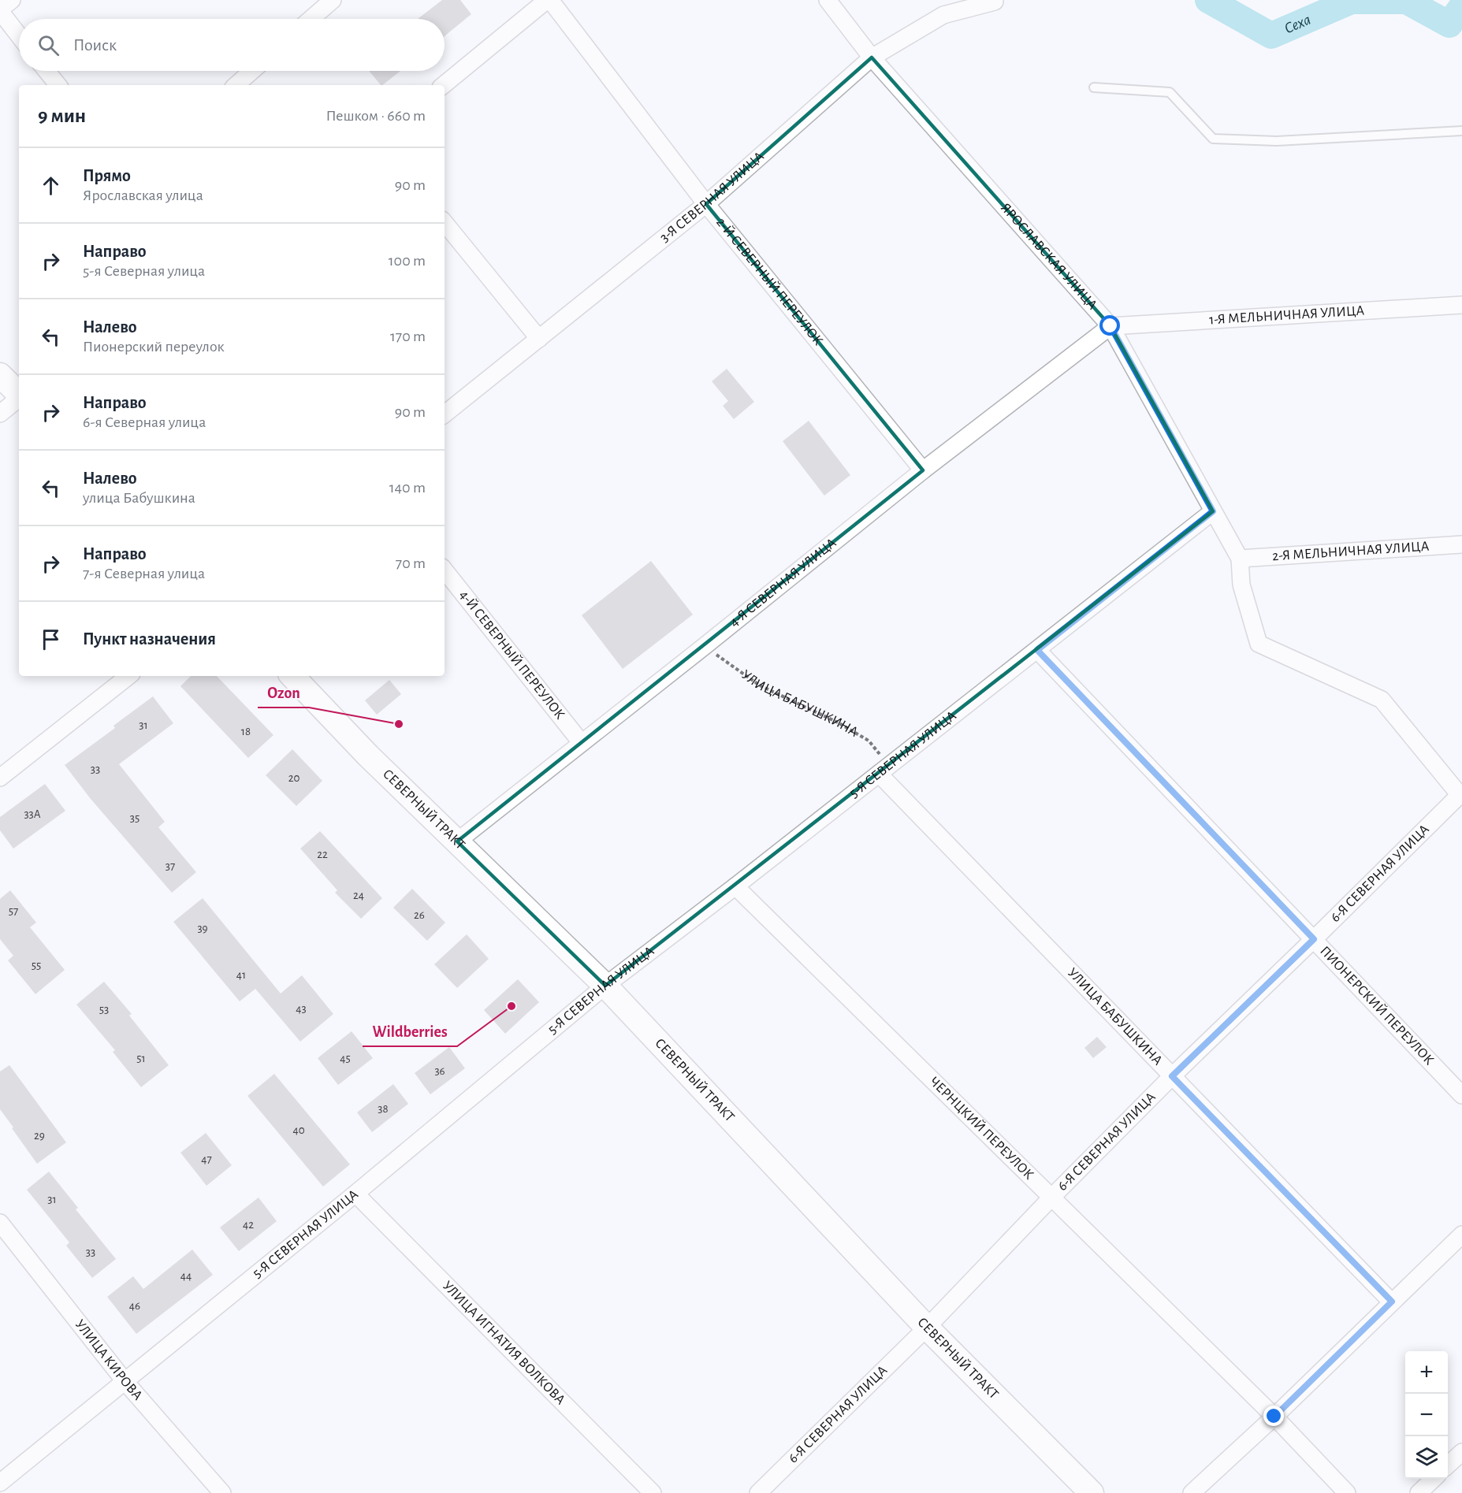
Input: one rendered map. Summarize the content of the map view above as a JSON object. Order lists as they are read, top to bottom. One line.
{"streets":{"street":["3-Я СЕВЕРНАЯ УЛИЦА","ЯРОСЛАВСКАЯ УЛИЦА","2-Й СЕВЕРНЫЙ ПЕРЕУЛОК","1-Я МЕЛЬНИЧНАЯ УЛИЦА","2-Я МЕЛЬНИЧНАЯ УЛИЦА","4-Я СЕВЕРНАЯ УЛИЦА","4-Й СЕВЕРНЫЙ ПЕРЕУЛОК","УЛИЦА БАБУШКИНА","5-Я СЕВЕРНАЯ УЛИЦА","СЕВЕРНЫЙ ТРАКТ","6-Я СЕВЕРНАЯ УЛИЦА","ПИОНЕРСКИЙ ПЕРЕУЛОК","ЧЕРНЦКИЙ ПЕРЕУЛОК","УЛИЦА ИГНАТИЯ ВОЛКОВА","УЛИЦА КИРОВА"]},"crossings":[["3-Я СЕВЕРНАЯ УЛИЦА","ЯРОСЛАВСКАЯ УЛИЦА"],["3-Я СЕВЕРНАЯ УЛИЦА","2-Й СЕВЕРНЫЙ ПЕРЕУЛОК"],["ЯРОСЛАВСКАЯ УЛИЦА","1-Я МЕЛЬНИЧНАЯ УЛИЦА"],["ЯРОСЛАВСКАЯ УЛИЦА","2-Я МЕЛЬНИЧНАЯ УЛИЦА"],["ЯРОСЛАВСКАЯ УЛИЦА","4-Я СЕВЕРНАЯ УЛИЦА"],["ЯРОСЛАВСКАЯ УЛИЦА","5-Я СЕВЕРНАЯ УЛИЦА"],["ЯРОСЛАВСКАЯ УЛИЦА","6-Я СЕВЕРНАЯ УЛИЦА"],["2-Й СЕВЕРНЫЙ ПЕРЕУЛОК","4-Я СЕВЕРНАЯ УЛИЦА"],["1-Я МЕЛЬНИЧНАЯ УЛИЦА","4-Я СЕВЕРНАЯ УЛИЦА"],["4-Я СЕВЕРНАЯ УЛИЦА","4-Й СЕВЕРНЫЙ ПЕРЕУЛОК"],["4-Я СЕВЕРНАЯ УЛИЦА","УЛИЦА БАБУШКИНА"],["4-Я СЕВЕРНАЯ УЛИЦА","СЕВЕРНЫЙ ТРАКТ"],["УЛИЦА БАБУШКИНА","5-Я СЕВЕРНАЯ УЛИЦА"],["УЛИЦА БАБУШКИНА","6-Я СЕВЕРНАЯ УЛИЦА"],["5-Я СЕВЕРНАЯ УЛИЦА","СЕВЕРНЫЙ ТРАКТ"],["5-Я СЕВЕРНАЯ УЛИЦА","ПИОНЕРСКИЙ ПЕРЕУЛОК"],["5-Я СЕВЕРНАЯ УЛИЦА","ЧЕРНЦКИЙ ПЕРЕУЛОК"],["5-Я СЕВЕРНАЯ УЛИЦА","УЛИЦА ИГНАТИЯ ВОЛКОВА"],["5-Я СЕВЕРНАЯ УЛИЦА","УЛИЦА КИРОВА"],["СЕВЕРНЫЙ ТРАКТ","6-Я СЕВЕРНАЯ УЛИЦА"],["6-Я СЕВЕРНАЯ УЛИЦА","ПИОНЕРСКИЙ ПЕРЕУЛОК"],["6-Я СЕВЕРНАЯ УЛИЦА","ЧЕРНЦКИЙ ПЕРЕУЛОК"]],"water":["Сеха"],"places":["Ozon","Wildberries"],"house_numbers":["31","18","33","20","33А","35","22","37","24","57","26","39","55","41","43","53","51","45","36","38","40","29","47","31","42","33","44","46"],"page":{"search":"Поиск","heading":["9 мин","Пешком · 660 m"],"list":[["Прямо","Ярославская улица","90 m"],["Направо","5-я Северная улица","100 m"],["Налево","Пионерский переулок","170 m"],["Направо","6-я Северная улица","90 m"],["Налево","улица Бабушкина","140 m"],["Направо","7-я Северная улица","70 m"],"Пункт назначения"],"map_buttons":["+","−"]}}
